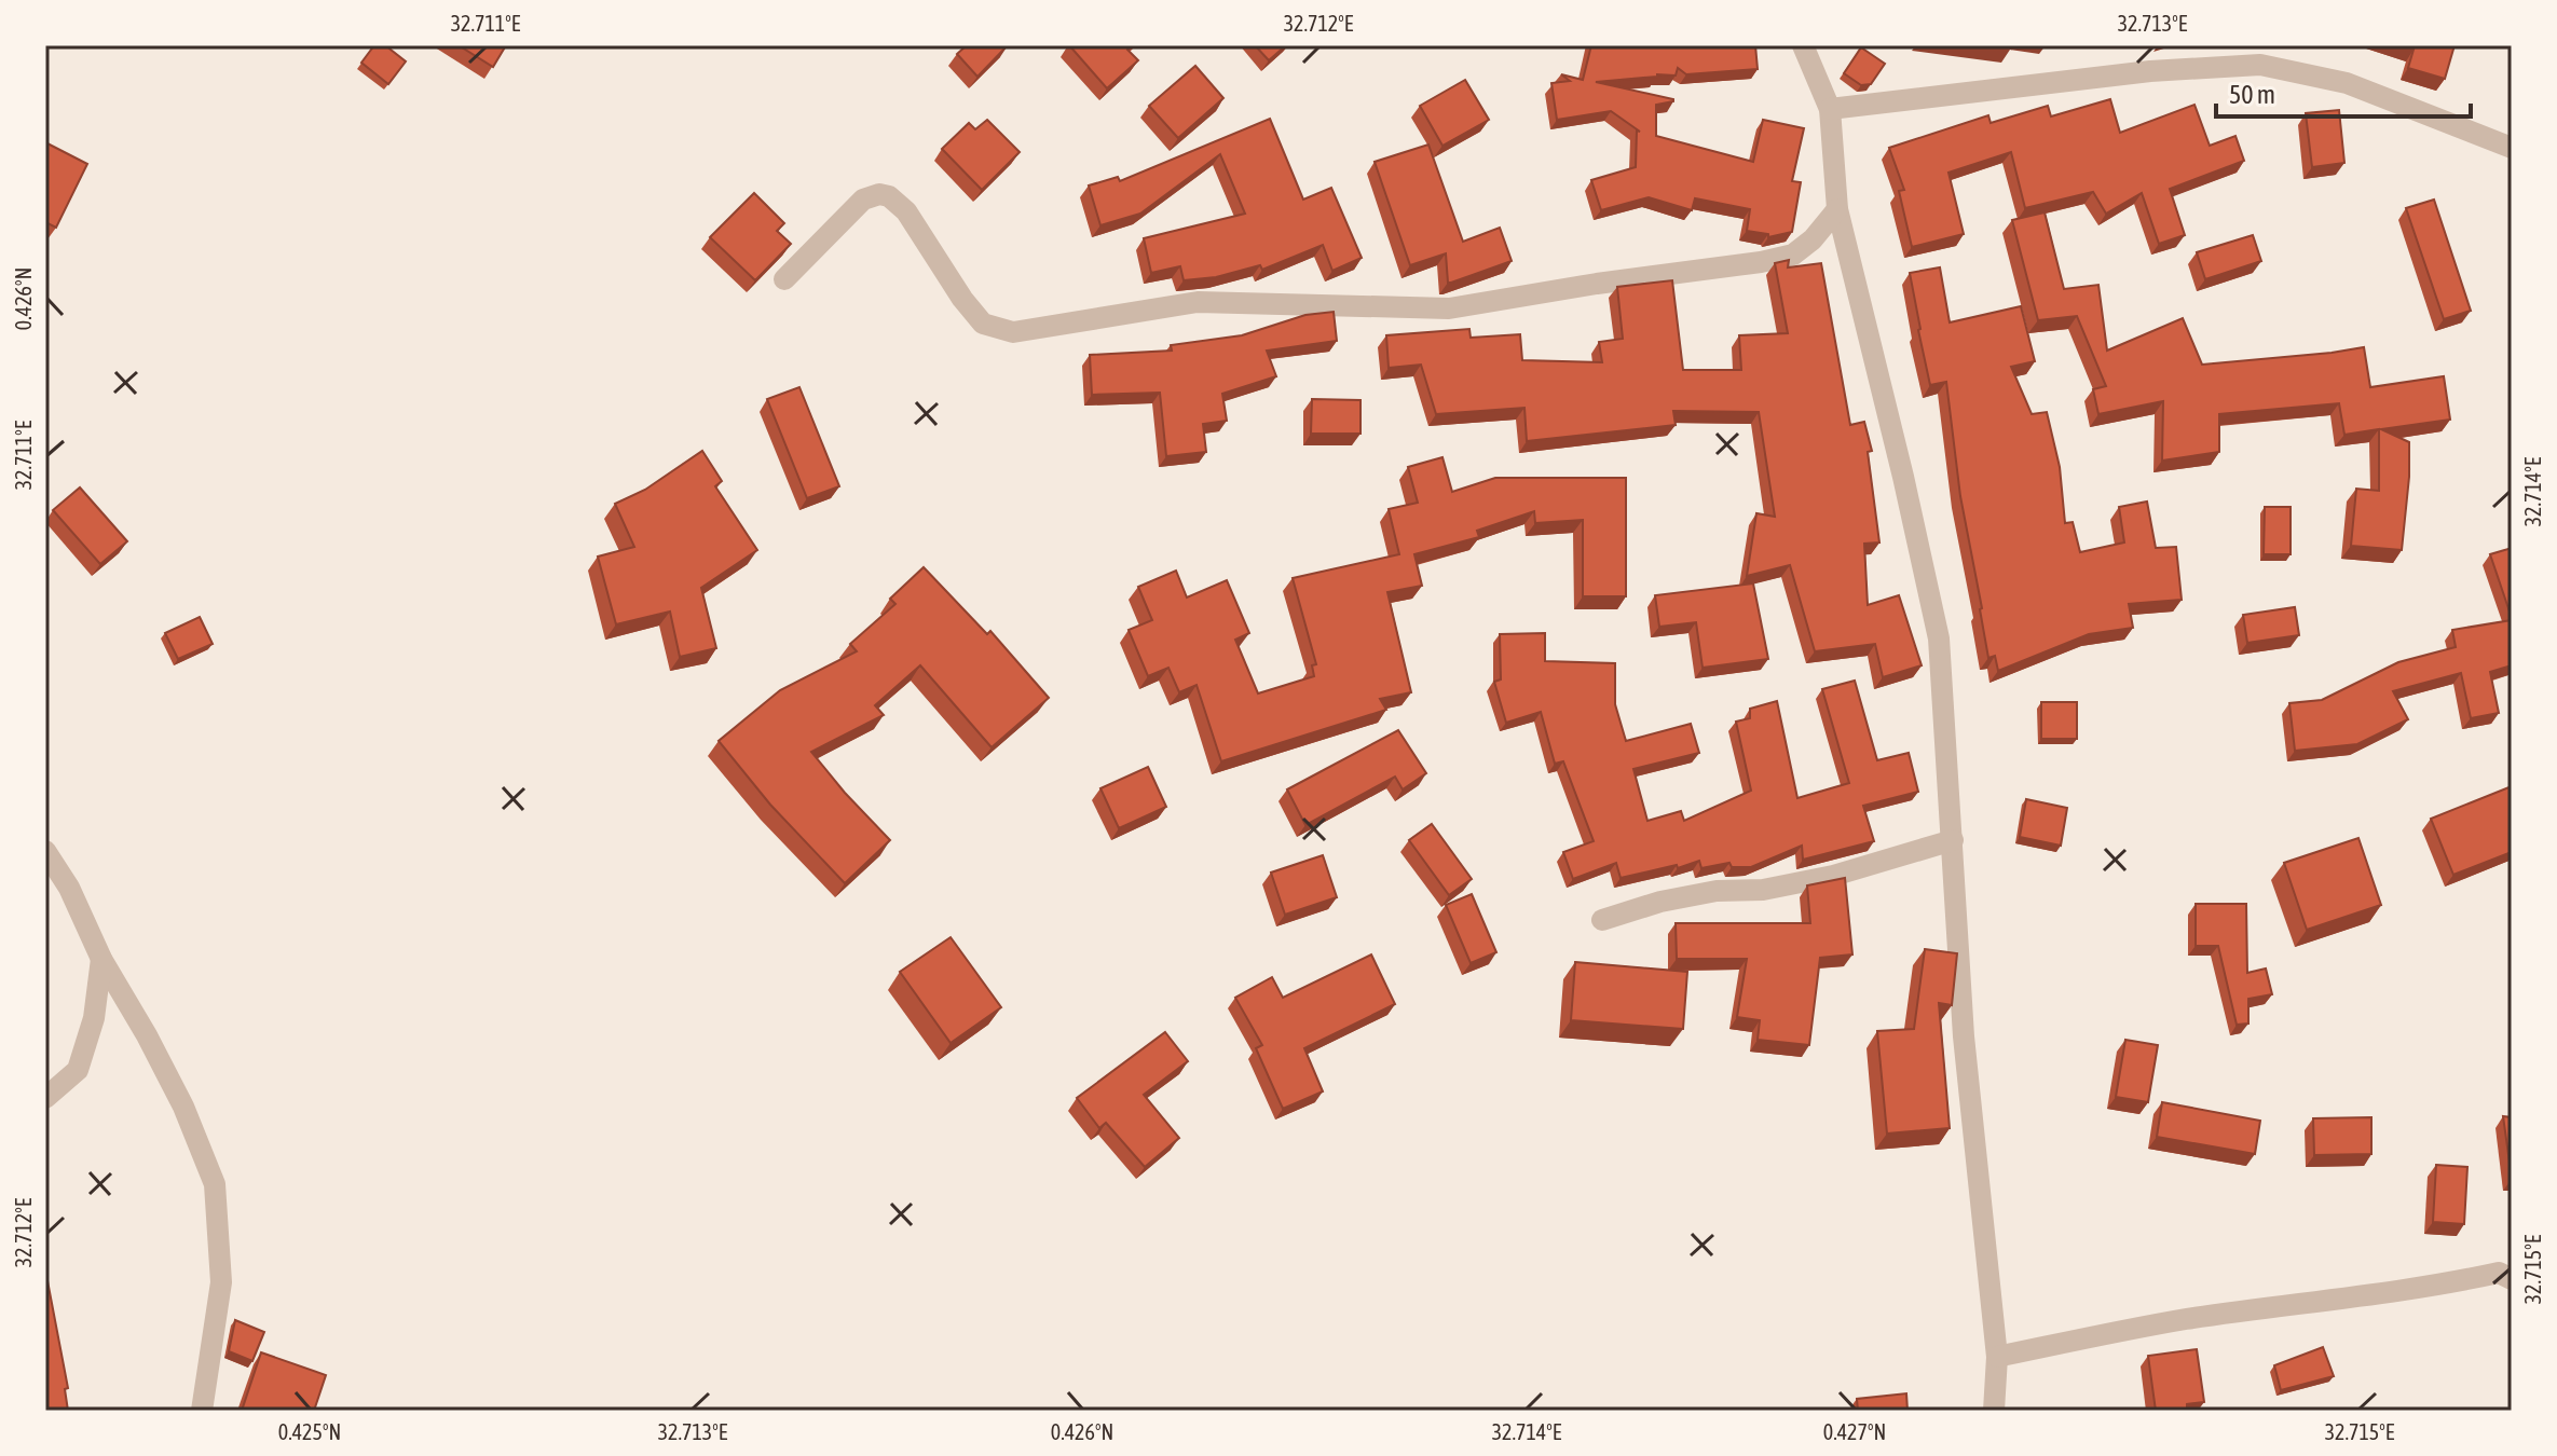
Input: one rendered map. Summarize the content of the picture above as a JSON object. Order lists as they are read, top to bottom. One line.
{"scale_bar":"50 m","coordinates":["32.711°E","32.712°E","32.713°E","0.426°N","32.714°E","32.715°E","0.425°N","0.427°N"]}
